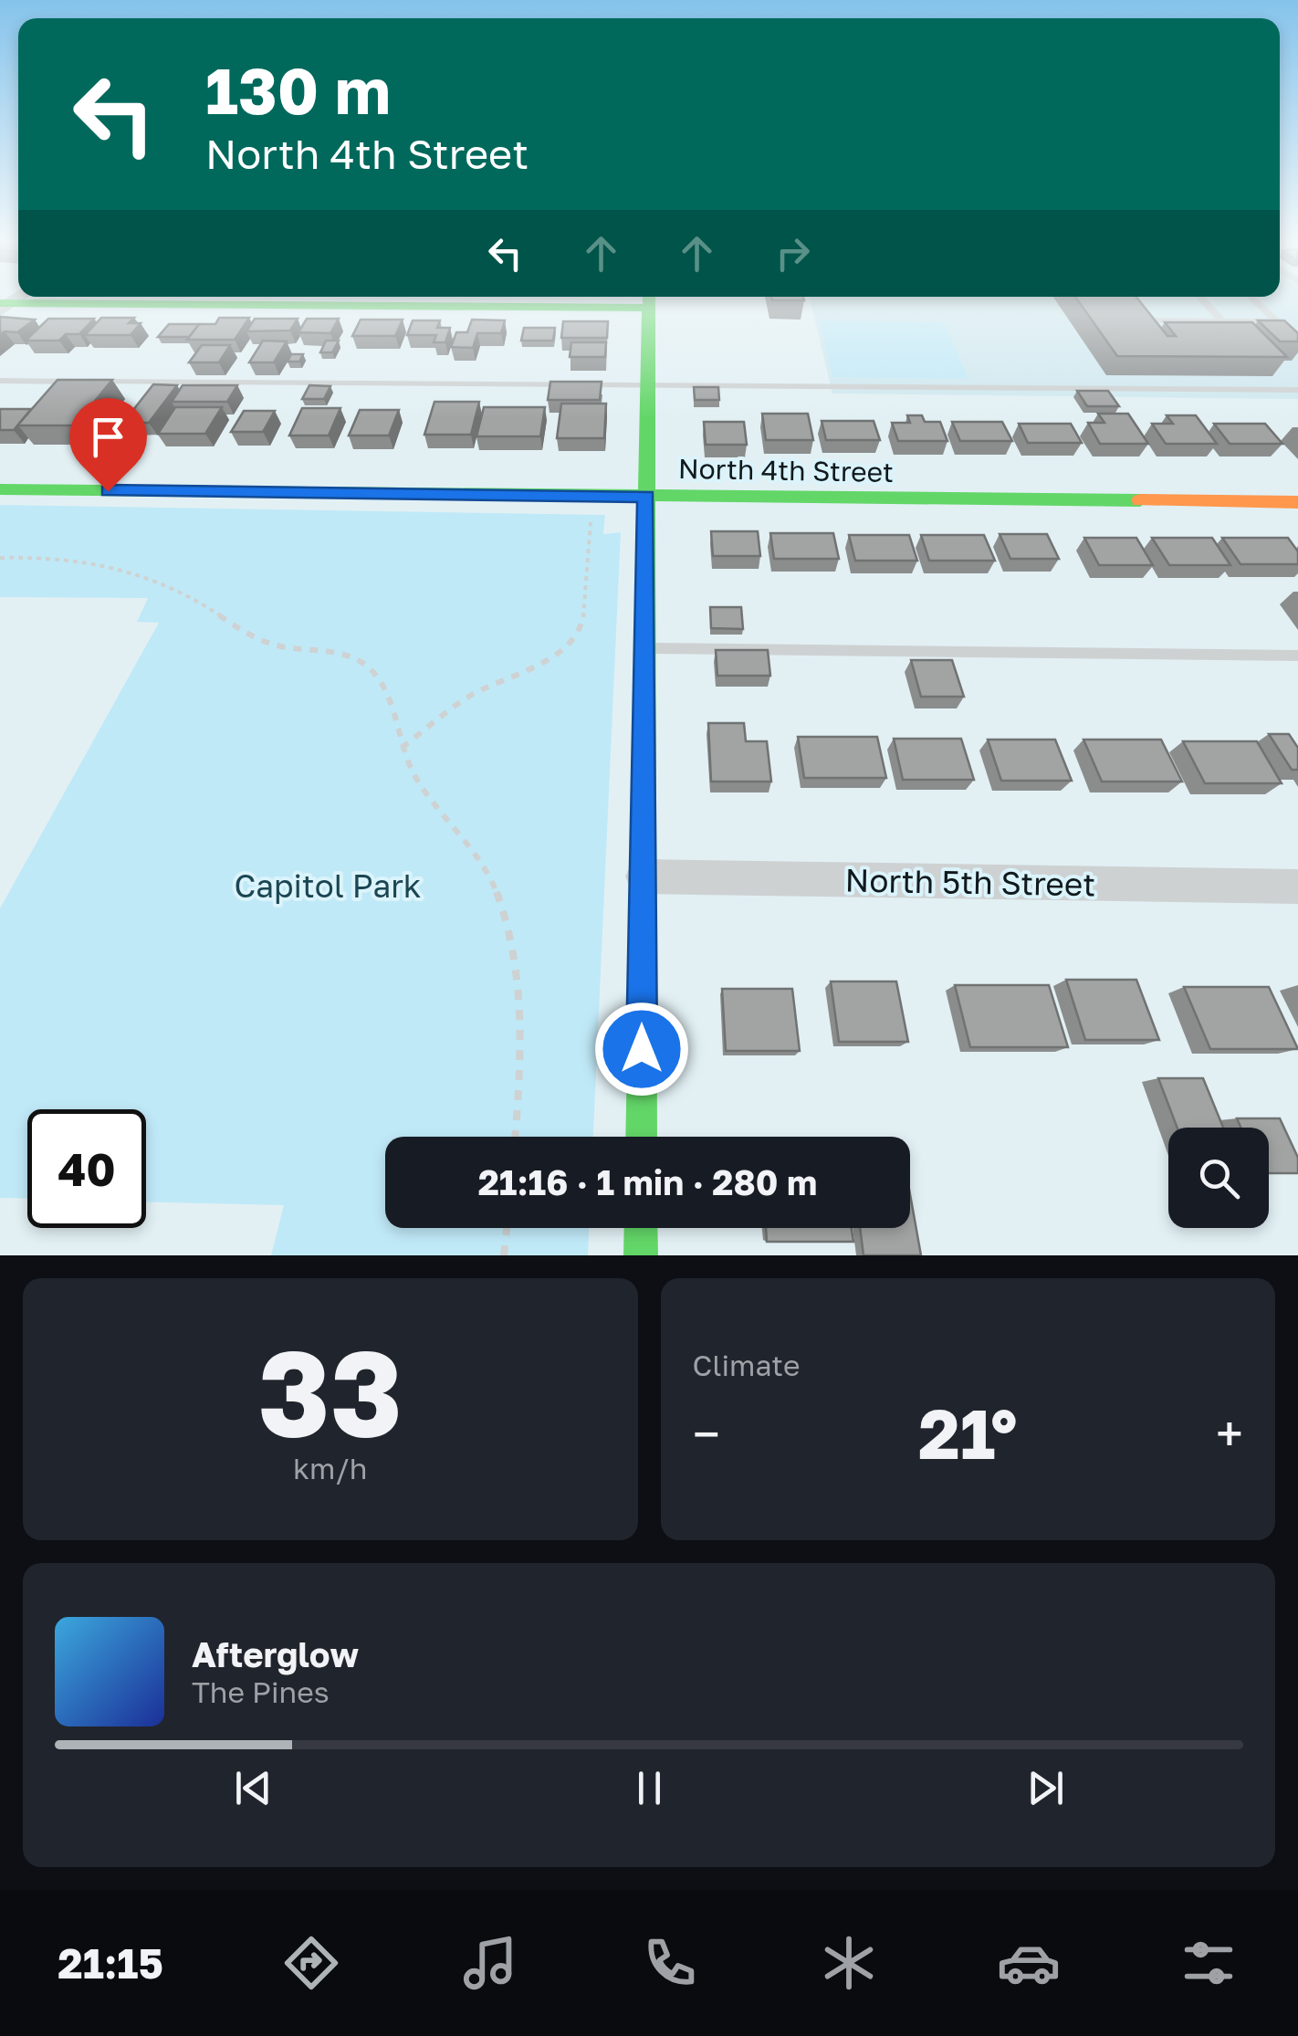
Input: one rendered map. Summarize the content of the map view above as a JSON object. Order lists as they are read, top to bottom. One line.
{"streets":{"street":["North 4th Street","North 5th Street"]},"parks":["Capitol Park"],"page":{"turn":["130 m","North 4th Street"],"limit":"40","trip":"21:16 · 1 min · 280 m","tile":[["33","km/h"],"Climate"],"heat":["−","21°","+"],"song":["Afterglow","The Pines"],"tabs":"21:15"}}
